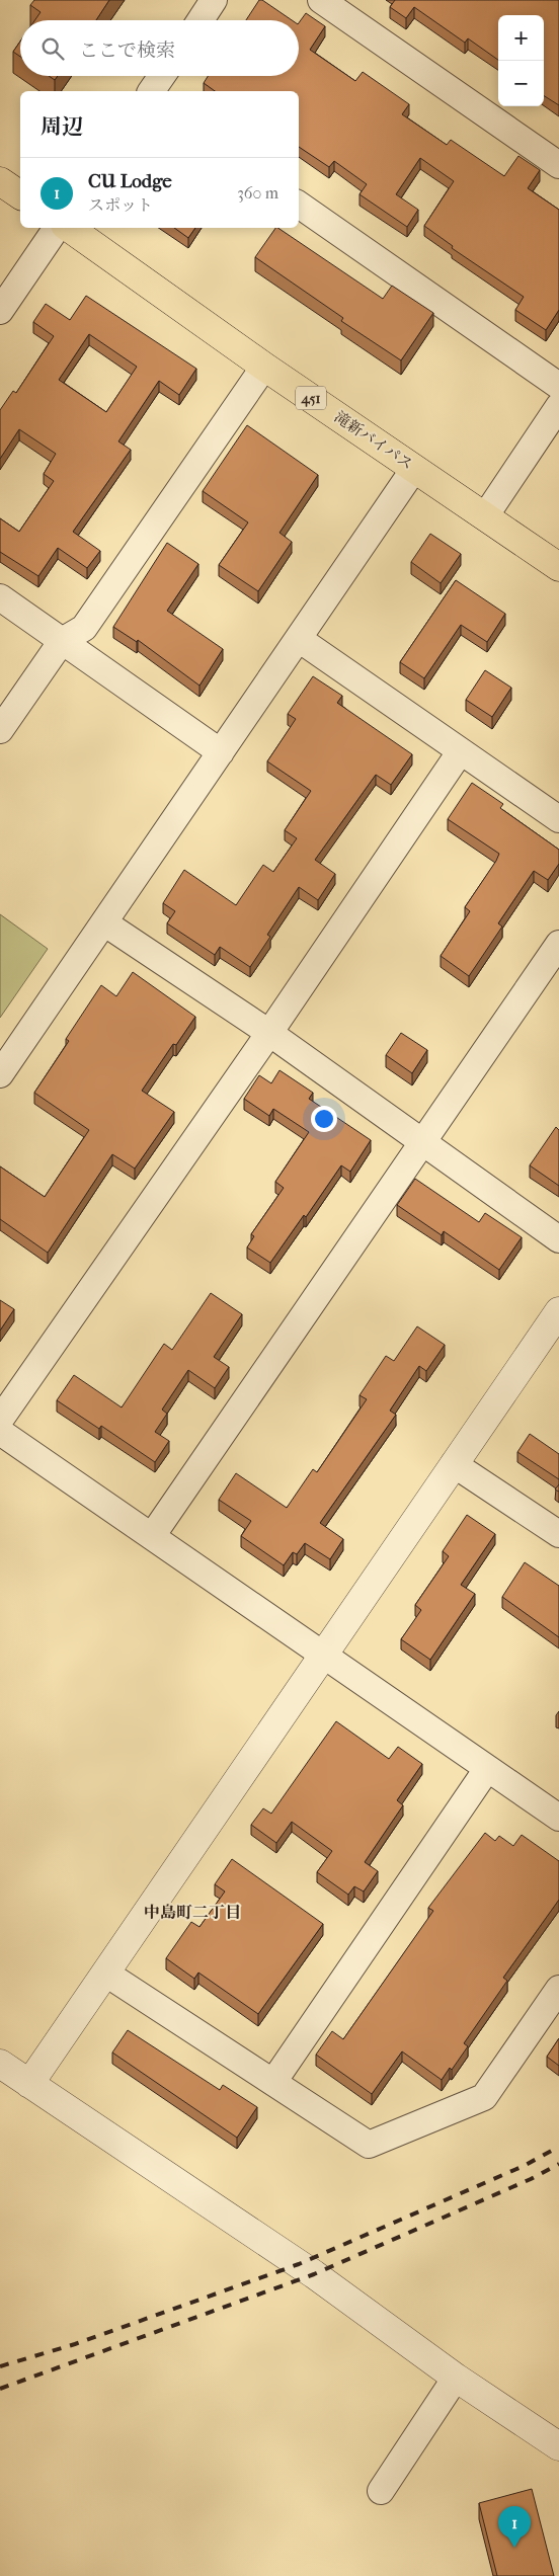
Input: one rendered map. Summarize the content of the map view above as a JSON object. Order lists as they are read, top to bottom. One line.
{"streets":{"highway":["451","滝新バイパス"]},"districts":["中島町二丁目"],"page":{"map_buttons":["+","−"],"search":"ここで検索","heading":"周辺","list":[{"mark":"1","name":"CU Lodge","note":"スポット","value":"360 m"}],"pins":"1"}}
